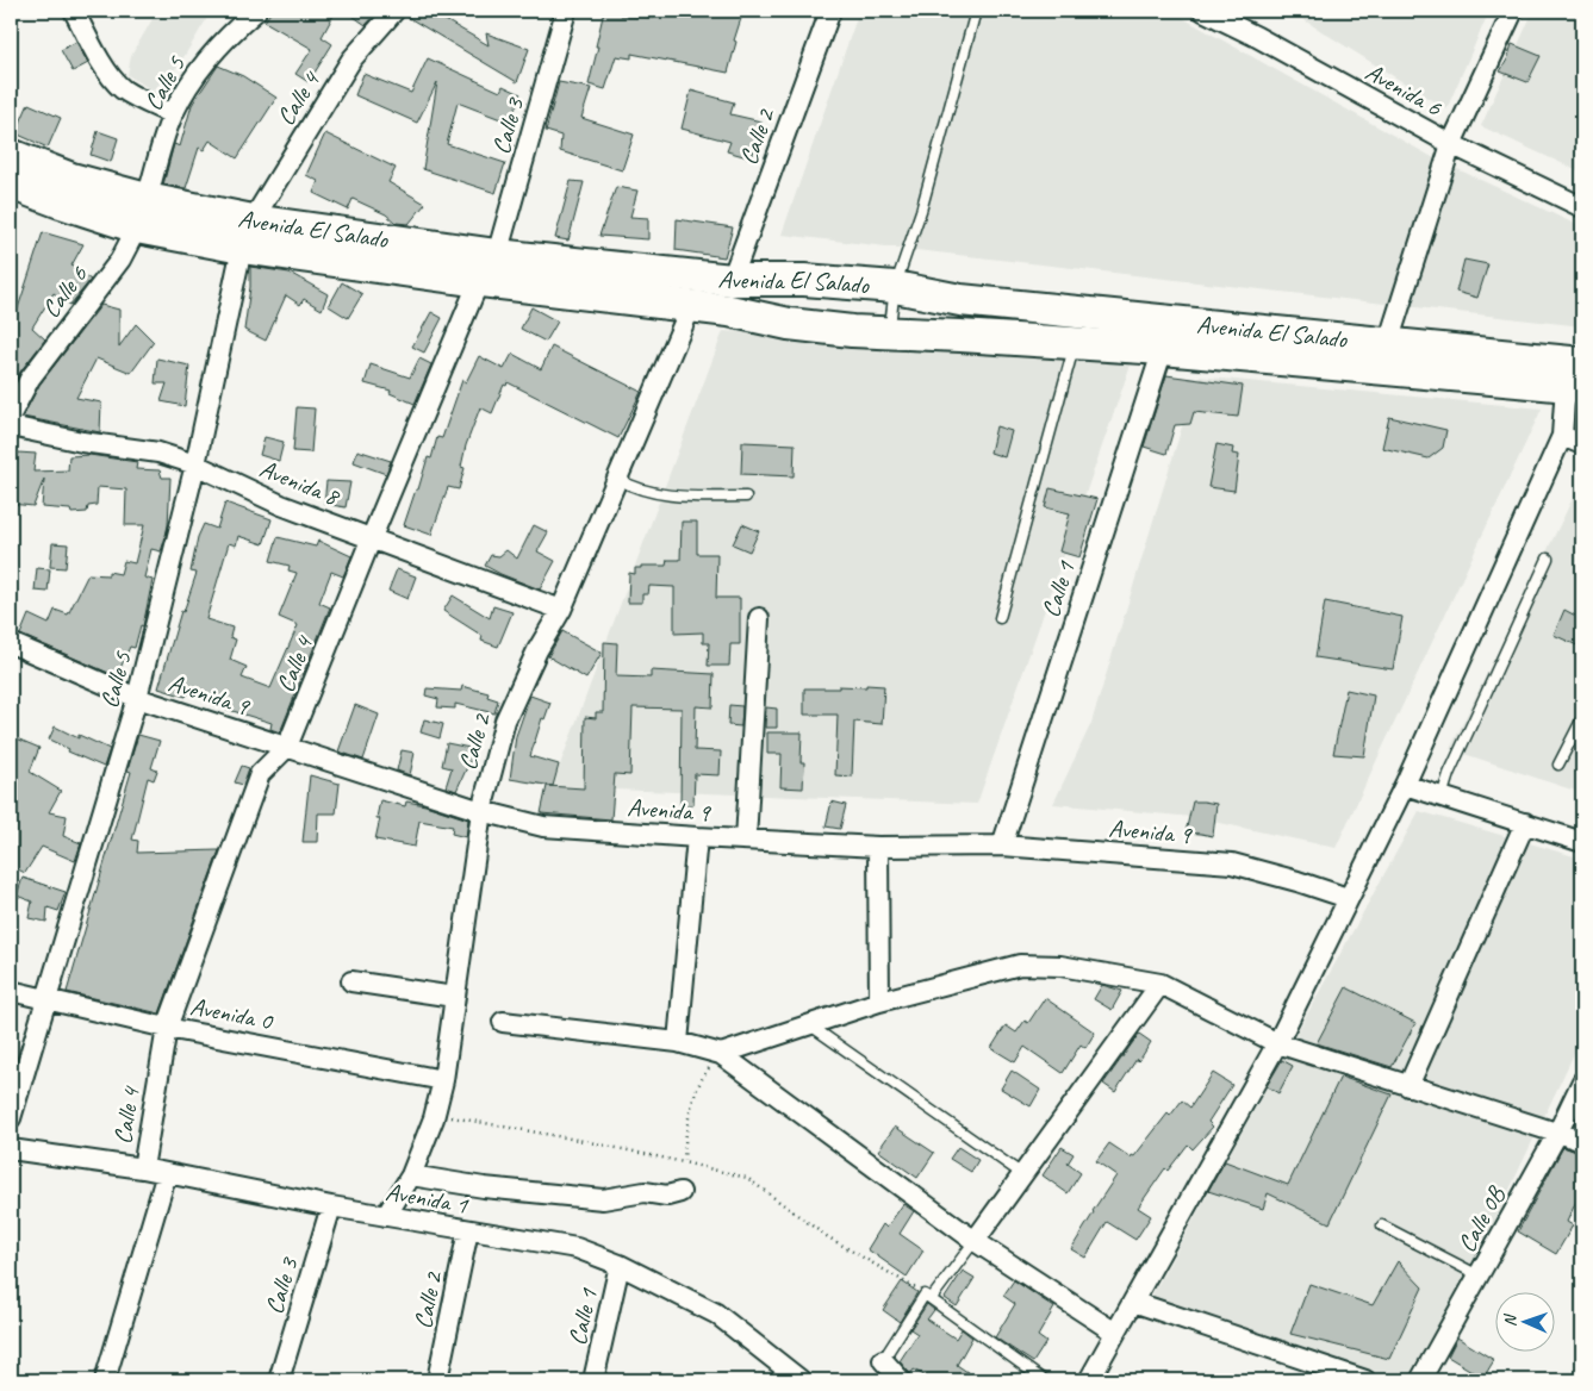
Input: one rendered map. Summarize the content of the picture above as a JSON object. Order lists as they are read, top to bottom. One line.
{"streets":{"main road":["Avenida El Salado"],"street":["Calle 5","Avenida 6","Calle 4","Calle 3","Calle 2","Calle 6","Avenida 8","Calle 1","Avenida 9","Avenida 0","Avenida 1","Calle 0B"]},"crossings":[["Calle 5","Calle 4"],["Calle 5","Avenida El Salado"],["Calle 5","Calle 6"],["Calle 5","Avenida 8"],["Calle 5","Avenida 9"],["Calle 5","Avenida 0"],["Calle 4","Avenida El Salado"],["Calle 4","Avenida 8"],["Calle 4","Avenida 9"],["Calle 4","Avenida 0"],["Calle 4","Avenida 1"],["Calle 3","Avenida El Salado"],["Calle 3","Avenida 1"],["Calle 2","Avenida El Salado"],["Calle 2","Avenida 8"],["Calle 2","Avenida 9"],["Calle 2","Avenida 0"],["Calle 2","Avenida 1"],["Avenida El Salado","Calle 6"],["Avenida El Salado","Calle 1"],["Calle 1","Avenida 9"],["Calle 1","Avenida 1"]],"north":"left"}
